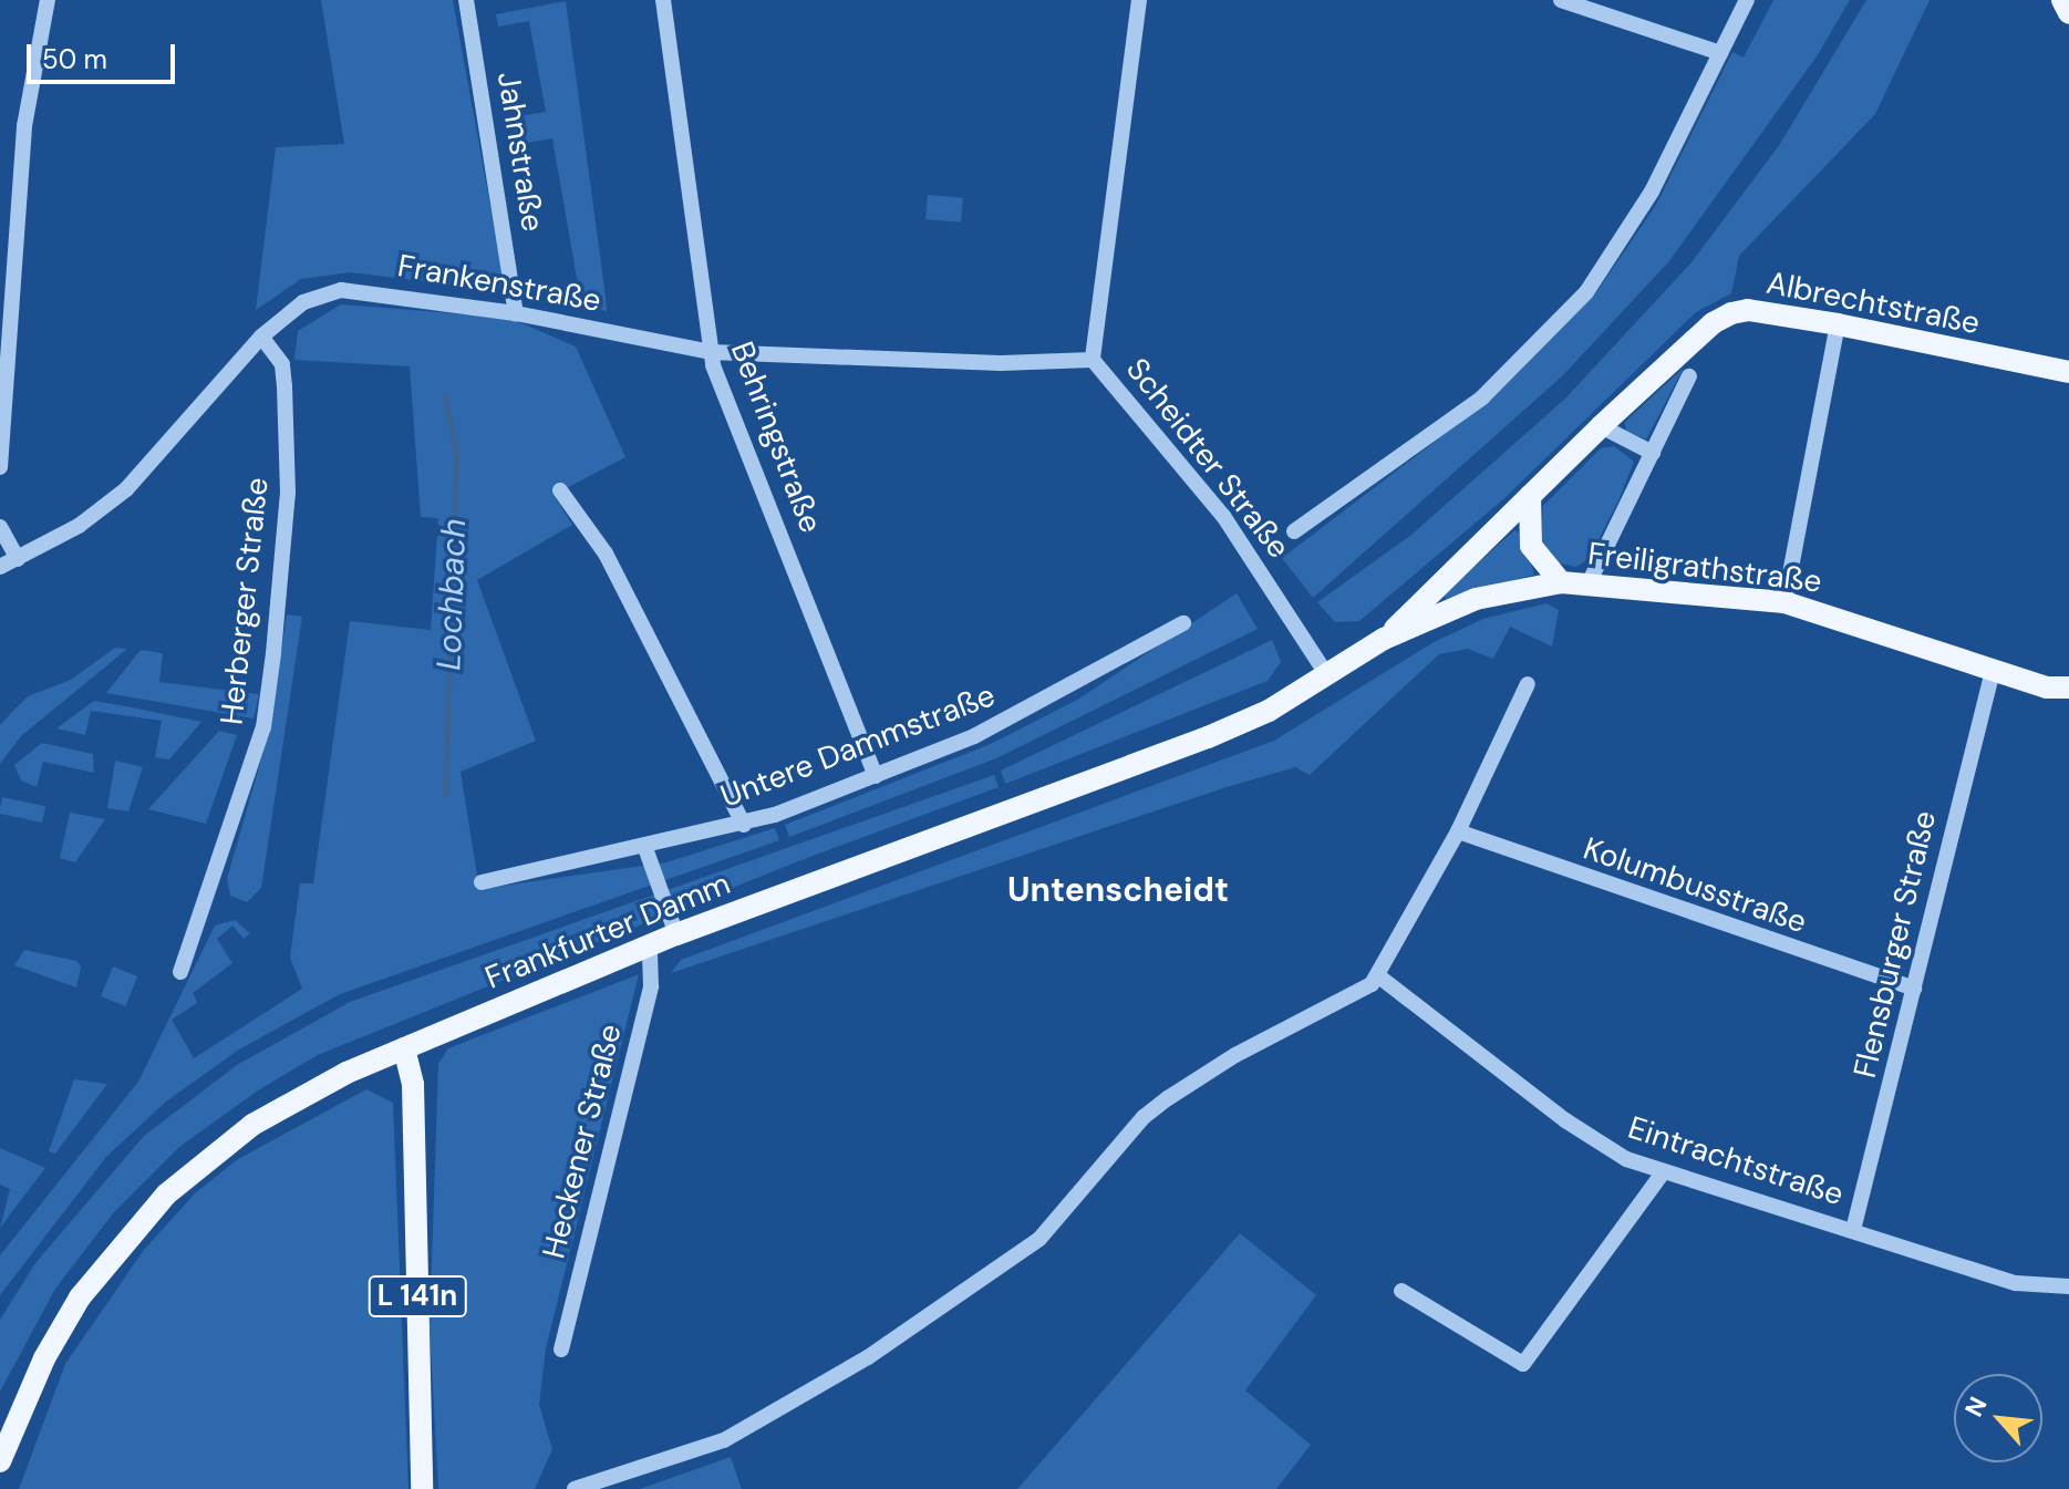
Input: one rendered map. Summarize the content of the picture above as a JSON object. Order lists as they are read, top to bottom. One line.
{"streets":{"main road":["Albrechtstraße","Freiligrathstraße","Frankfurter Damm","L 141n"],"street":["Jahnstraße","Frankenstraße","Behringstraße","Scheidter Straße","Herberger Straße","Untere Dammstraße","Kolumbusstraße","Flensburger Straße","Heckener Straße","Eintrachtstraße"]},"crossings":[["Jahnstraße","Frankenstraße"],["Frankenstraße","Behringstraße"],["Frankenstraße","Scheidter Straße"],["Frankenstraße","Herberger Straße"],["Albrechtstraße","Freiligrathstraße"],["Albrechtstraße","Frankfurter Damm"],["Behringstraße","Untere Dammstraße"],["Scheidter Straße","Frankfurter Damm"],["Freiligrathstraße","Frankfurter Damm"],["Freiligrathstraße","Flensburger Straße"],["Kolumbusstraße","Flensburger Straße"],["Frankfurter Damm","Heckener Straße"],["Frankfurter Damm","L 141n"],["Flensburger Straße","Eintrachtstraße"]],"districts":["Untenscheidt"],"water":["Lochbach"],"scale_bar":"50 m","north":"top left"}
